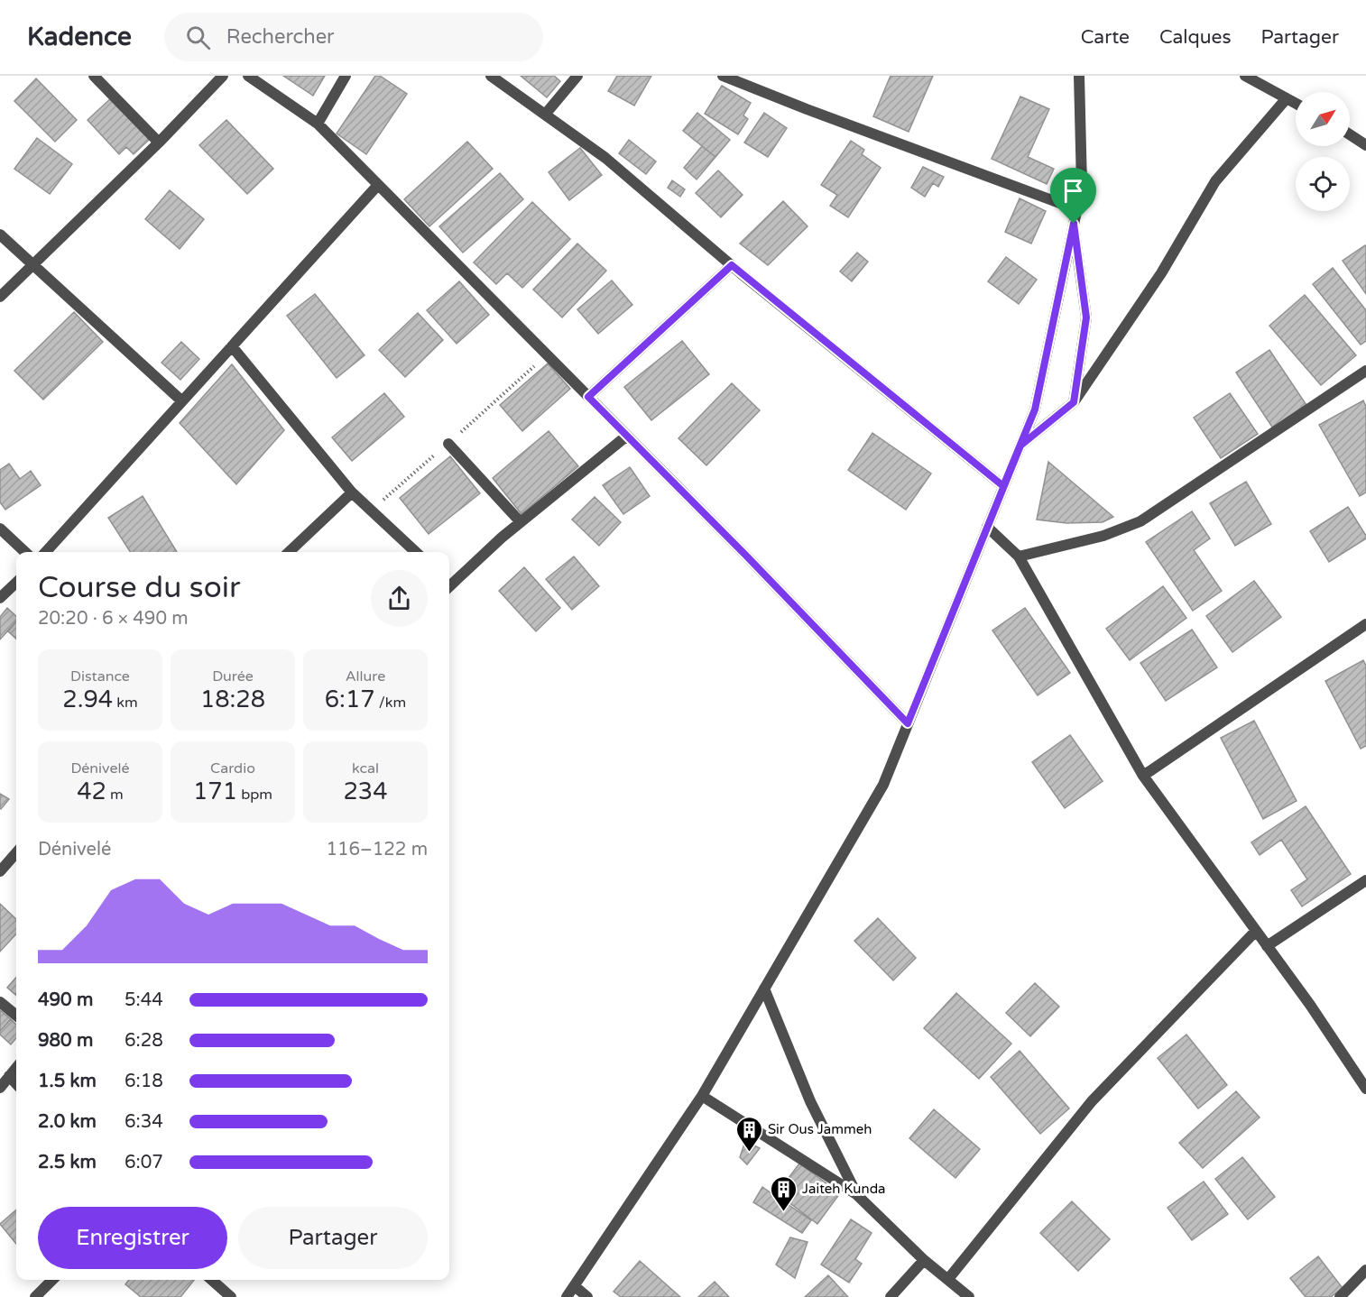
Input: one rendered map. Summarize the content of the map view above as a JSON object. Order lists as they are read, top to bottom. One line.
{"places":{"building":["Sir Ous Jammeh","Jaiteh Kunda"]},"north":"top right","page":{"header":"Kadence","search":"Rechercher","nav":["Carte","Calques","Partager"],"heading":["Course du soir","20:20 · 6 × 490 m"],"stats":[["Distance","2.94 km"],["Durée","18:28"],["Allure","6:17 /km"],["Dénivelé","42 m"],["Cardio","171 bpm"],["kcal","234"]],"chart":["Dénivelé","116–122 m"],"list":[{"name":"490 m","note":"5:44"},{"name":"980 m","note":"6:28"},{"name":"1.5 km","note":"6:18"},{"name":"2.0 km","note":"6:34"},{"name":"2.5 km","note":"6:07"}],"buttons":["Enregistrer","Partager"]}}
